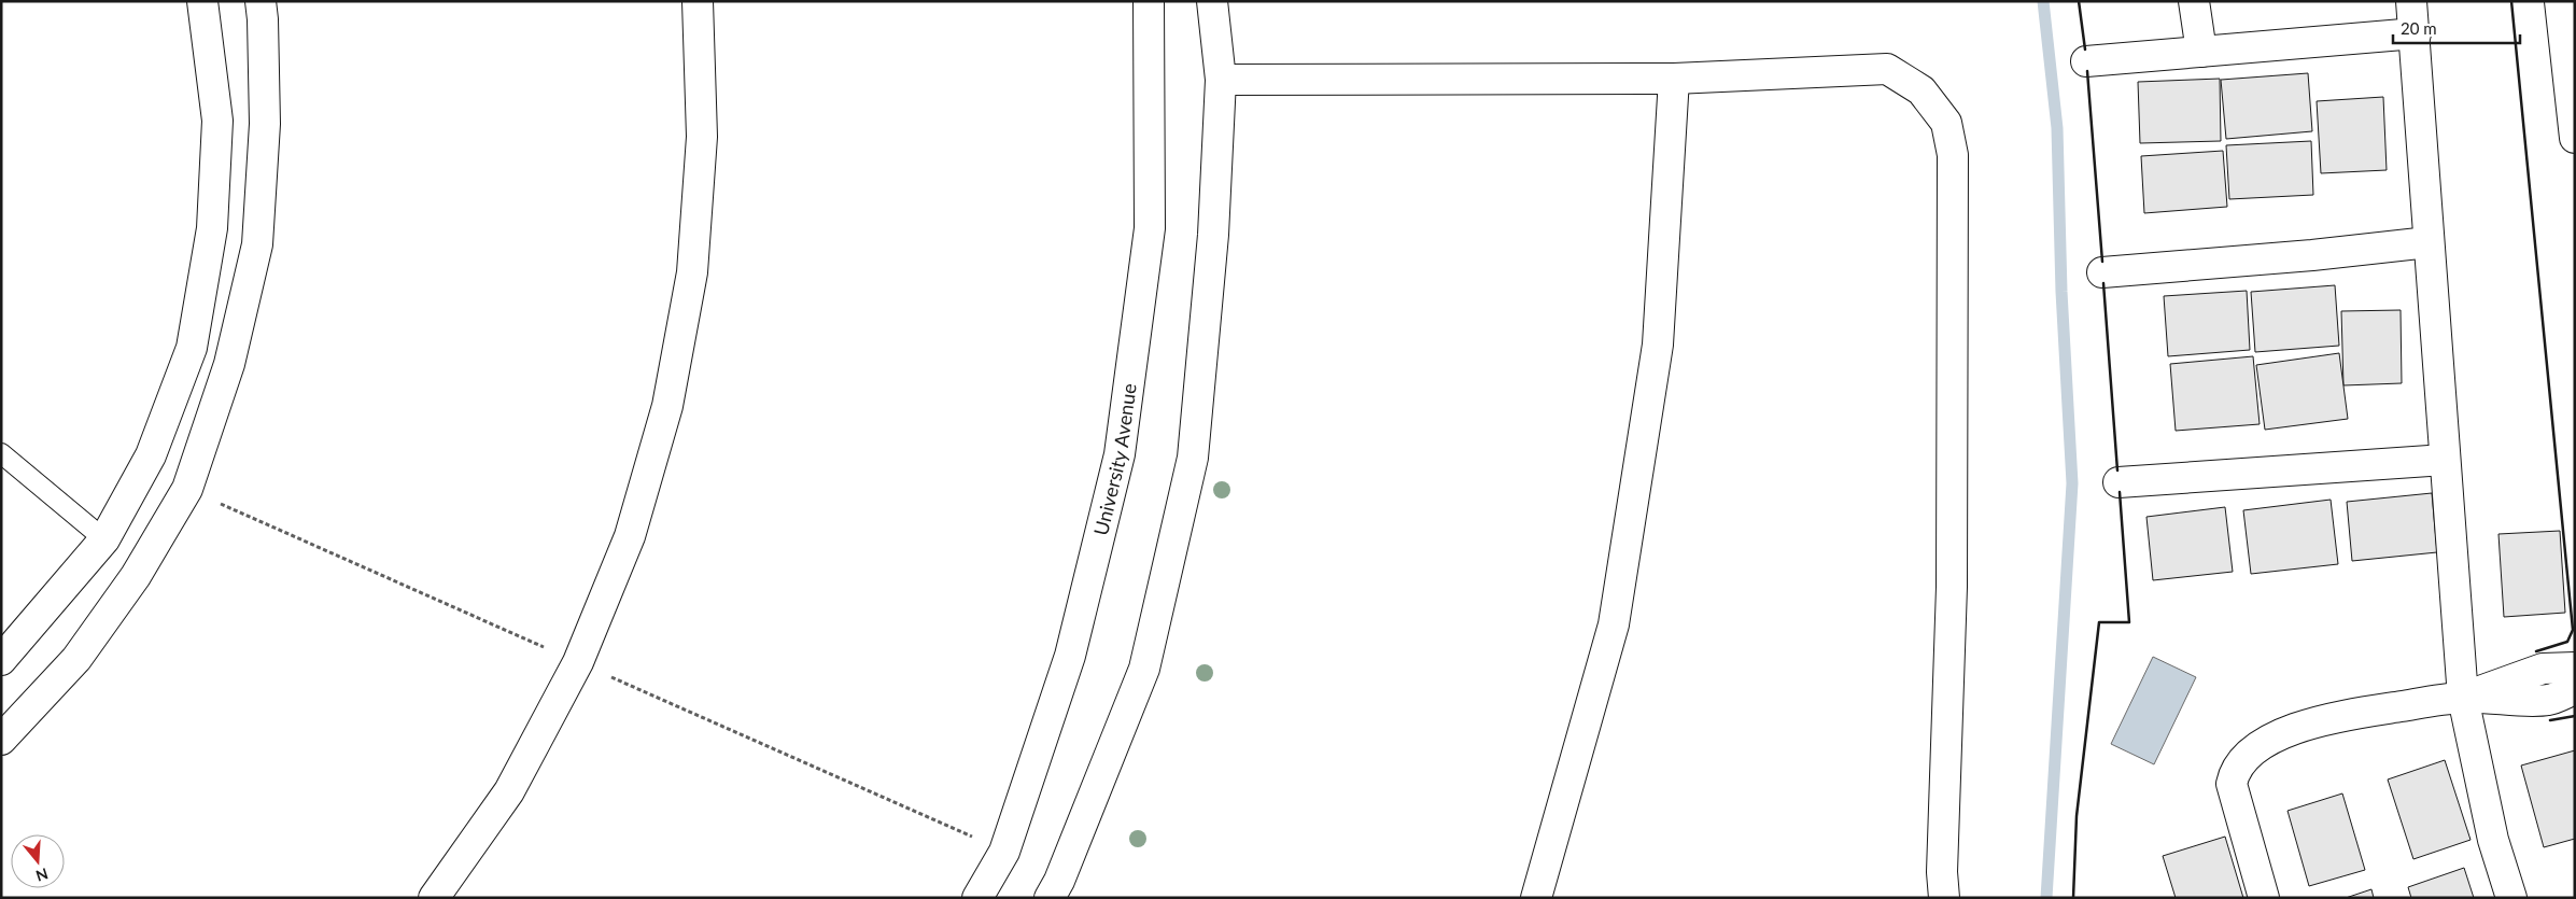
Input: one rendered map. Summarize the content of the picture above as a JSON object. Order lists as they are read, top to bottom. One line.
{"streets":{"street":["University Avenue"]},"scale_bar":"20 m","north":"bottom"}
